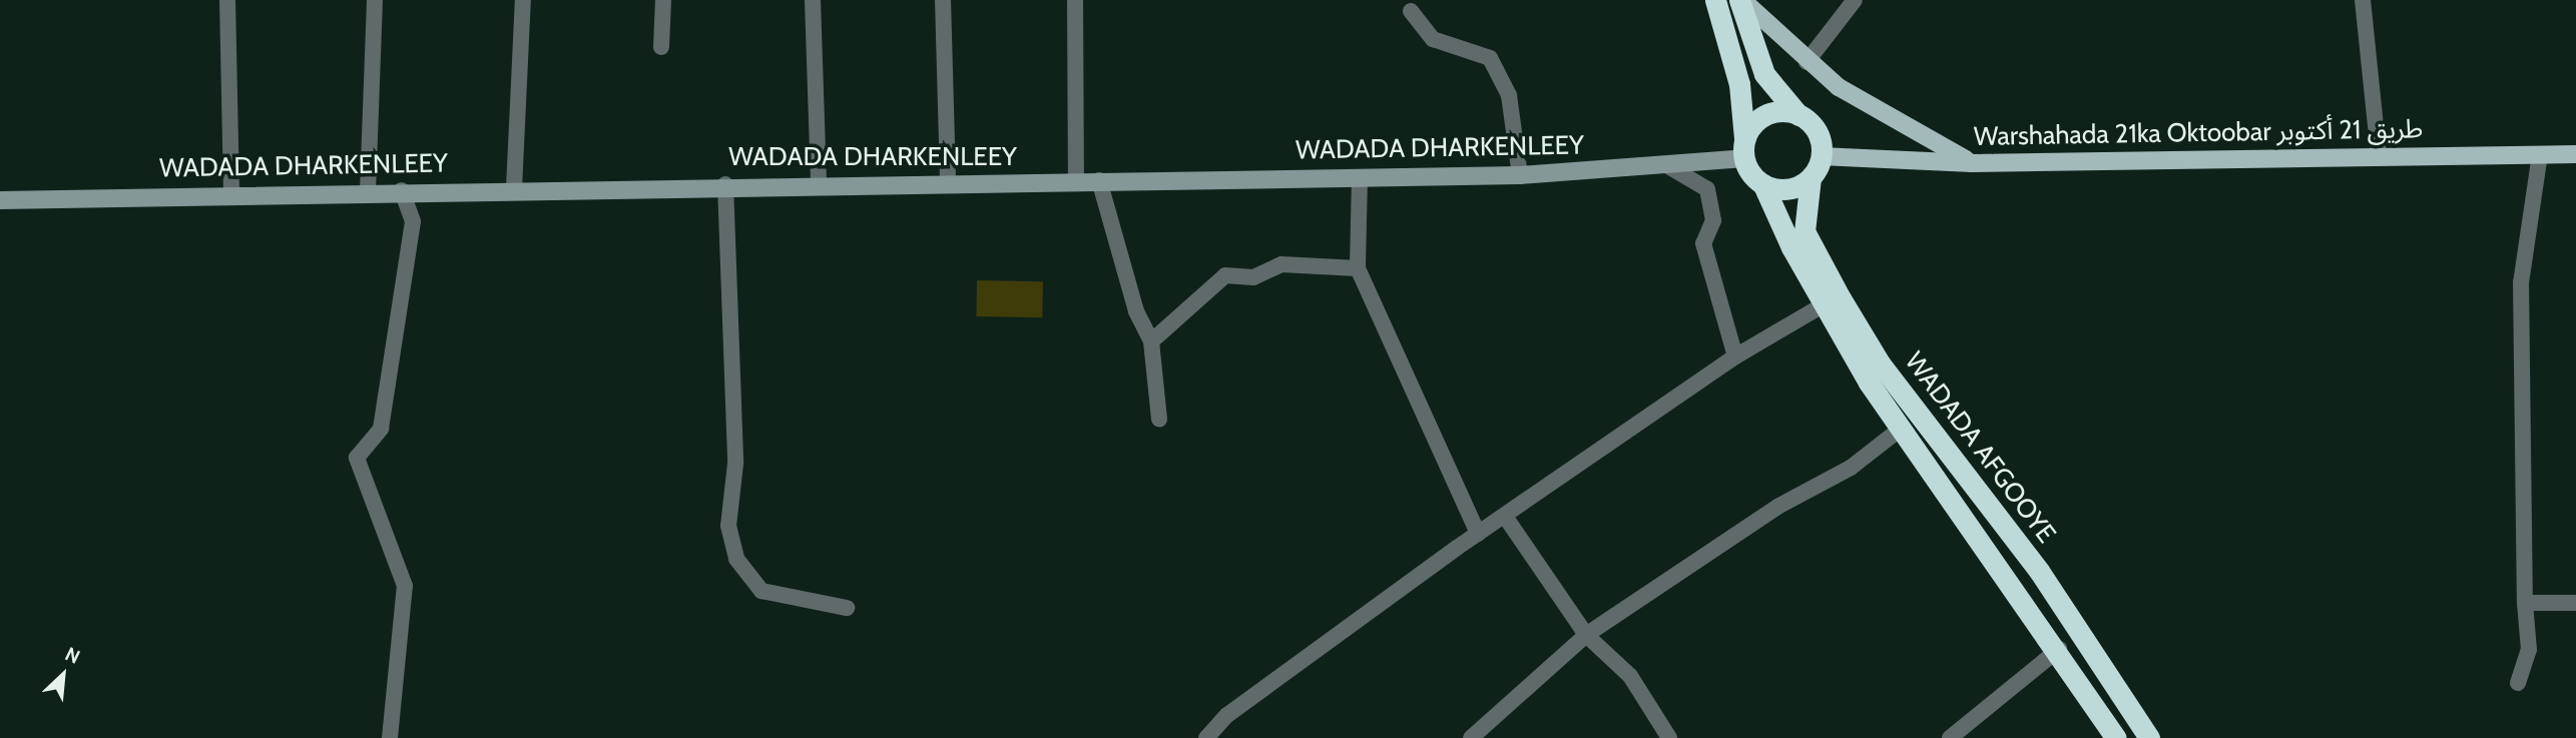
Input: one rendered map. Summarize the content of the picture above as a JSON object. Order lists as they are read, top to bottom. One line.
{"streets":{"highway":["WADADA AFGOOYE"],"main road":["Warshahada 21ka Oktoobar طريق 21 أكتوبر","WADADA DHARKENLEEY"]},"crossings":[["Warshahada 21ka Oktoobar طريق 21 أكتوبر","WADADA DHARKENLEEY"],["Warshahada 21ka Oktoobar طريق 21 أكتوبر","WADADA AFGOOYE"],["WADADA DHARKENLEEY","WADADA AFGOOYE"]],"north":"top right"}
